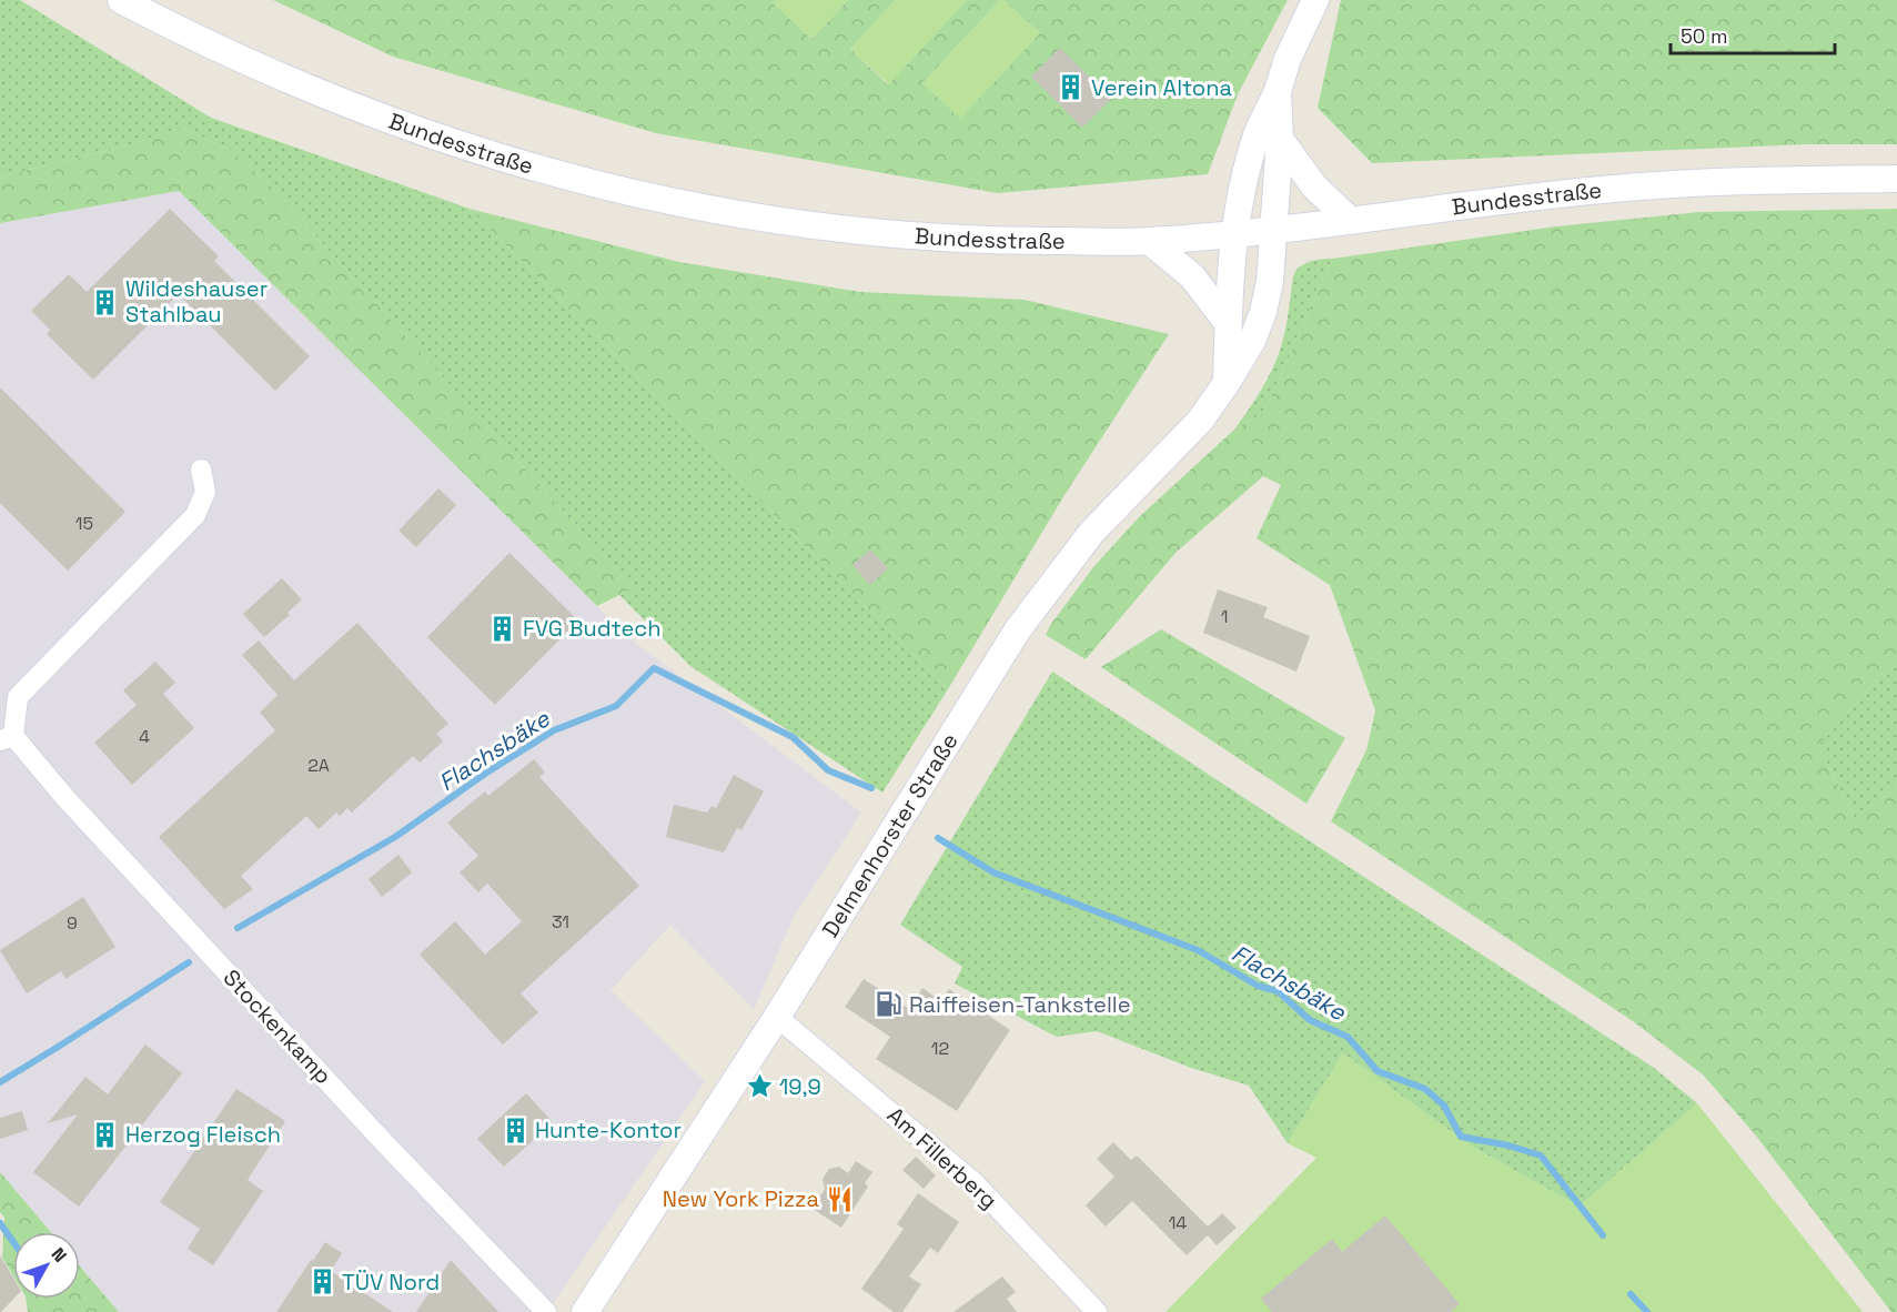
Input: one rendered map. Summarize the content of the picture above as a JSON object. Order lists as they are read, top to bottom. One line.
{"streets":{"main road":["Bundesstraße","Delmenhorster Straße"],"street":["Stockenkamp","Am Fillerberg"]},"crossings":[["Bundesstraße","Delmenhorster Straße"],["Delmenhorster Straße","Am Fillerberg"]],"water":["Flachsbäke"],"places":{"building":["Verein Altona","Wildeshauser Stahlbau","FVG Budtech","Hunte-Kontor","Herzog Fleisch","TÜV Nord"],"fuel station":["Raiffeisen-Tankstelle"],"place":["19,9"],"restaurant":["New York Pizza"]},"house_numbers":["15","1","4","2A","31","9","12","14"],"scale_bar":"50 m","north":"top right"}
